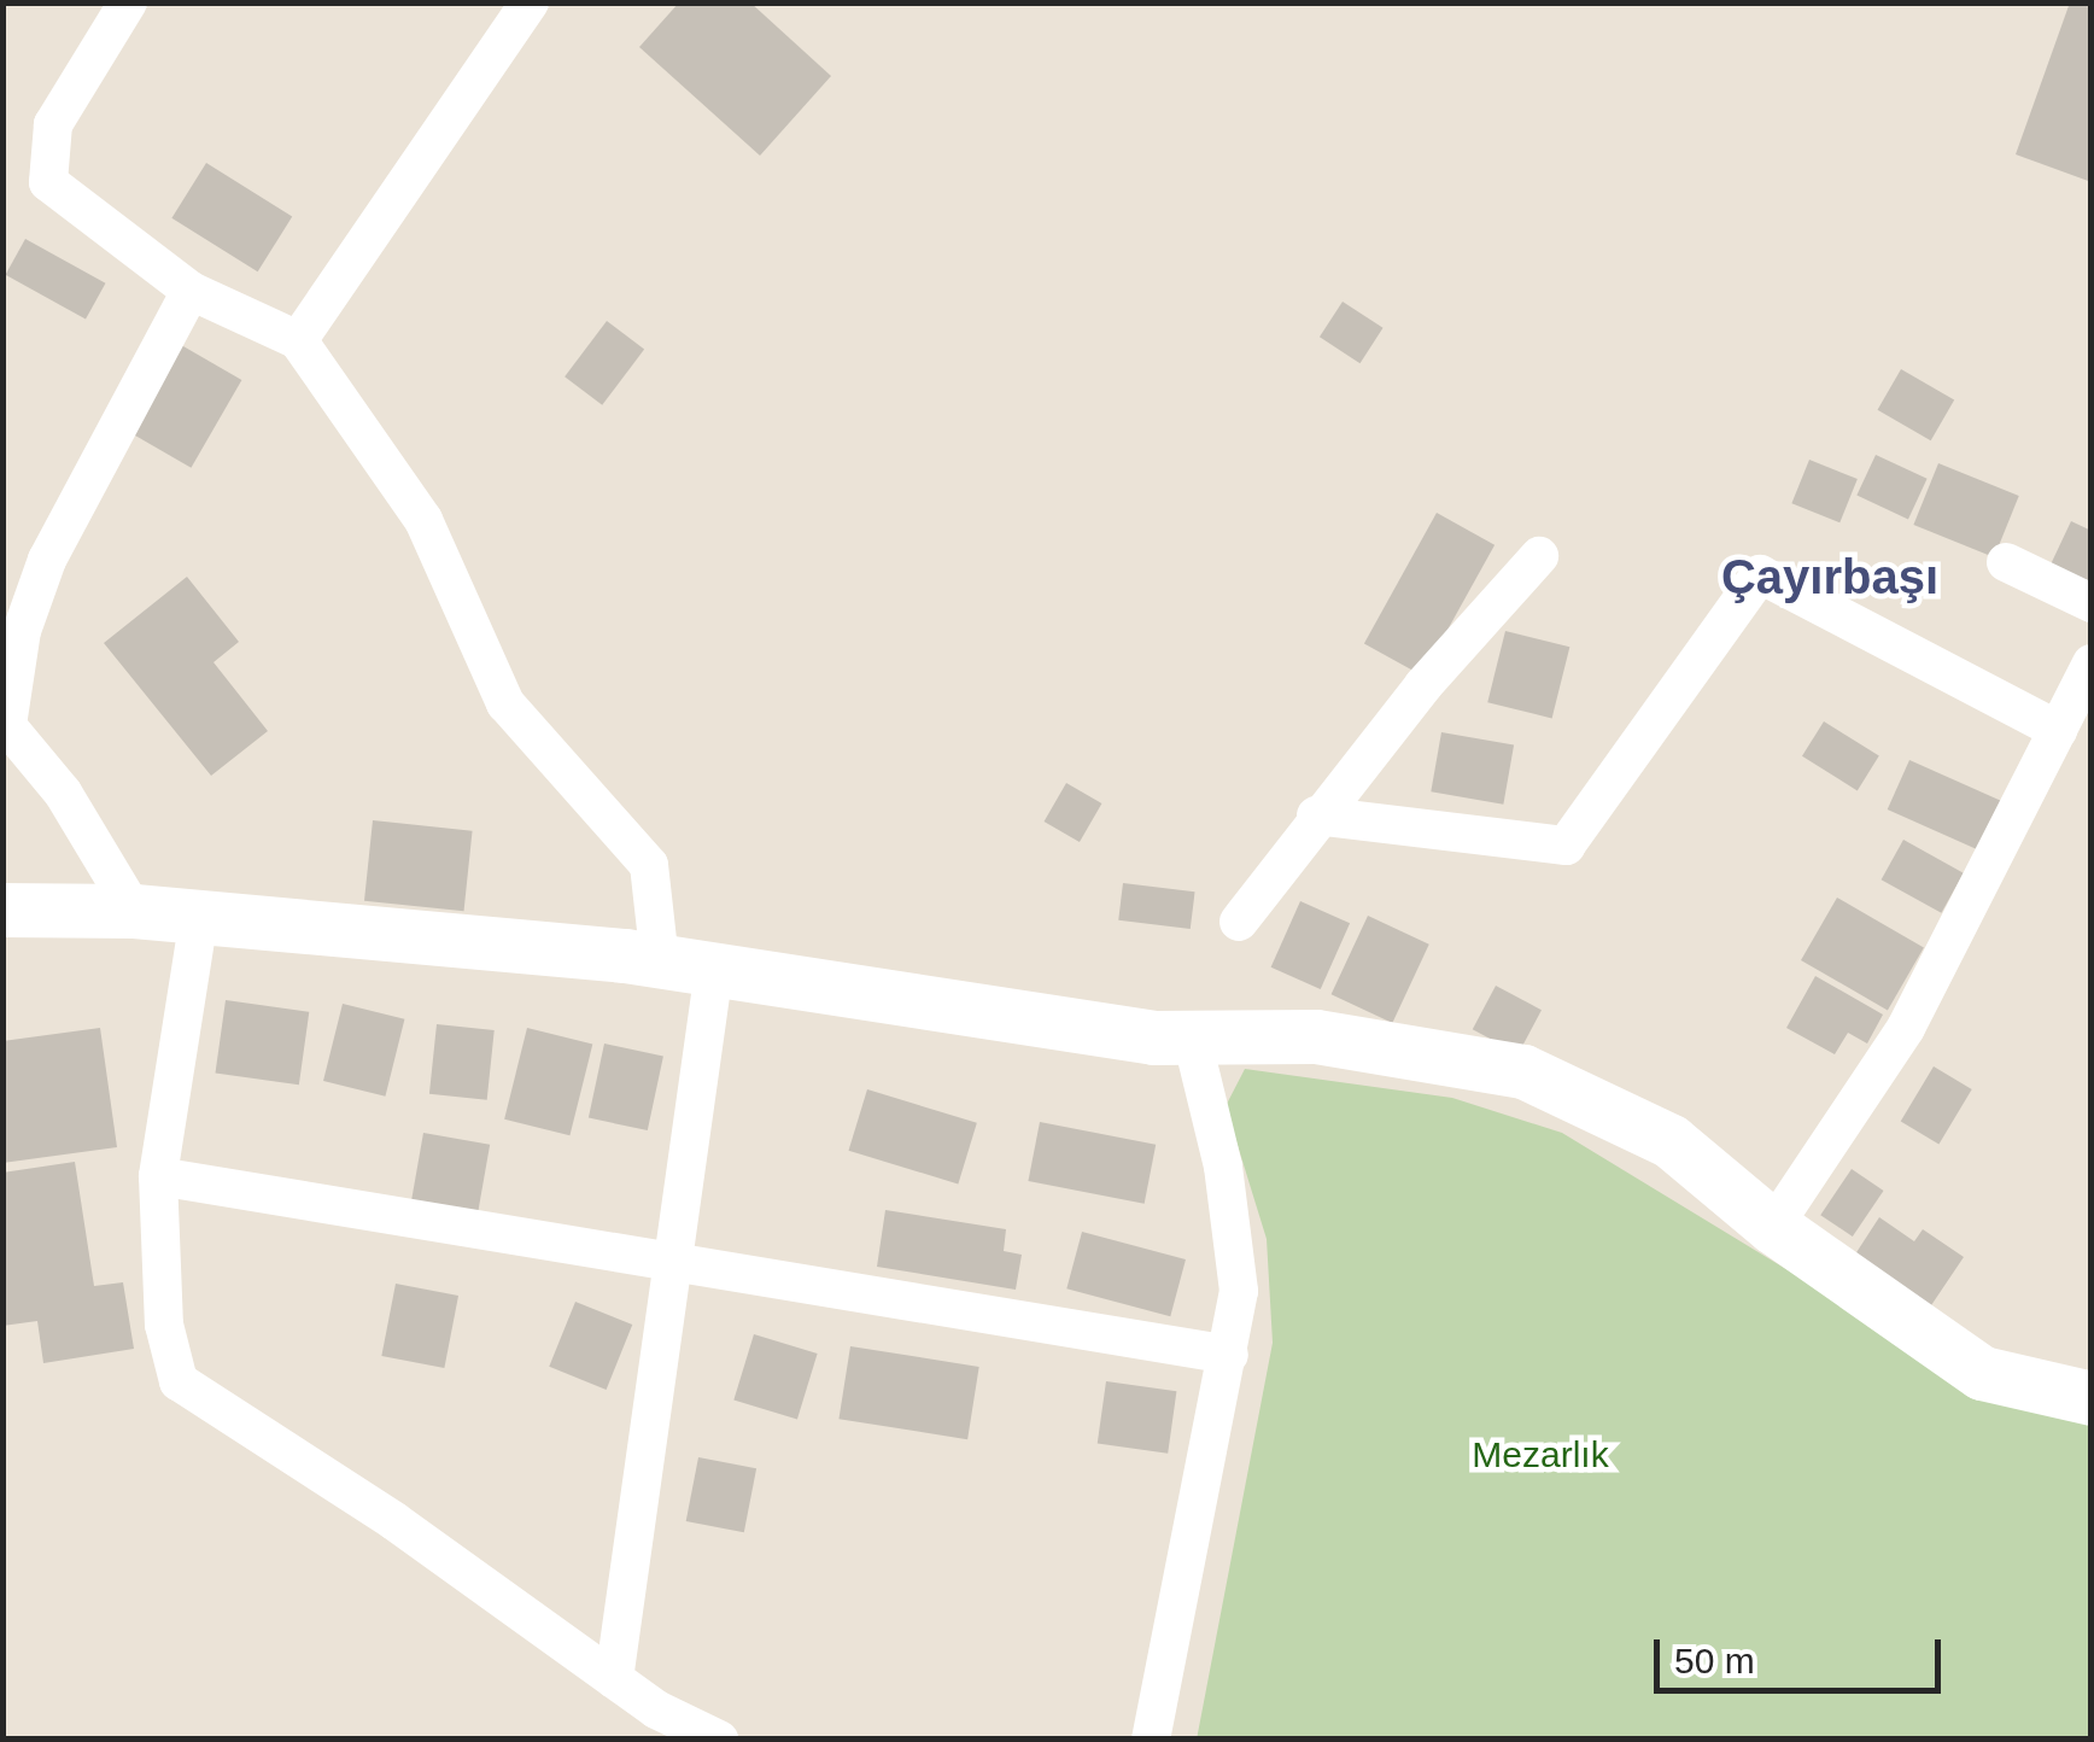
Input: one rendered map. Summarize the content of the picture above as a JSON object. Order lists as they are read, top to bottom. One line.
{"districts":["Çayırbaşı"],"parks":["Mezarlık"],"scale_bar":"50 m"}
